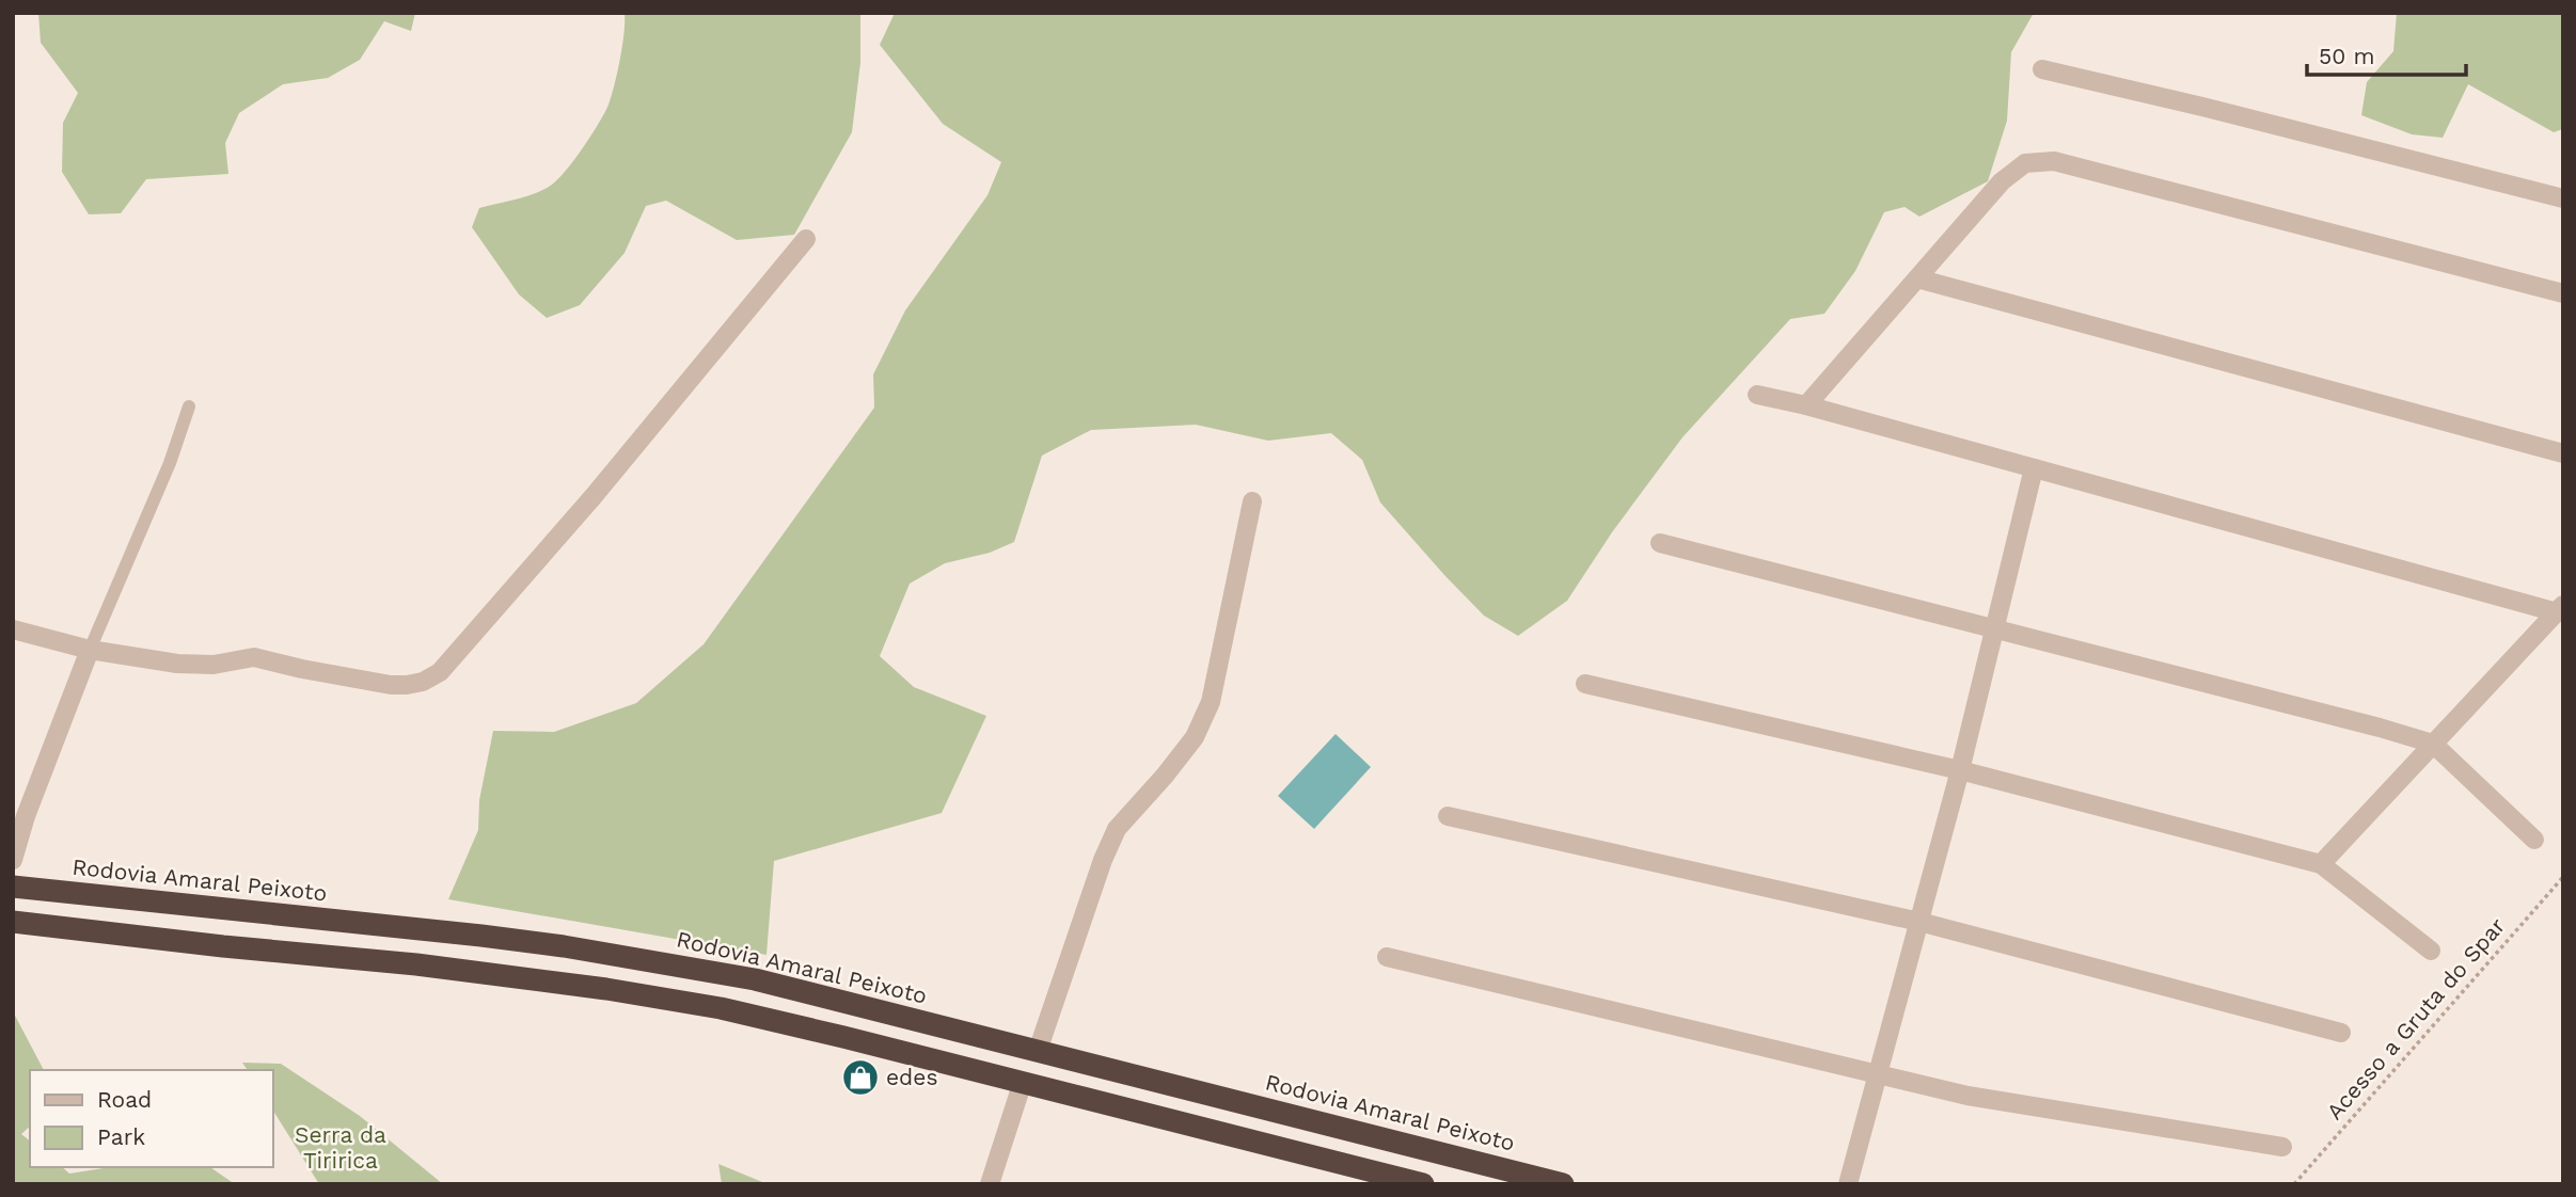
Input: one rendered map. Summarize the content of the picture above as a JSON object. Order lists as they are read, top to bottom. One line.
{"streets":{"highway":["Rodovia Amaral Peixoto"],"path":["Acesso a Gruta do Spar"]},"parks":["Serra da Tiririca"],"places":{"shop":["edes"]},"legend":["Road","Park"],"scale_bar":"50 m"}
